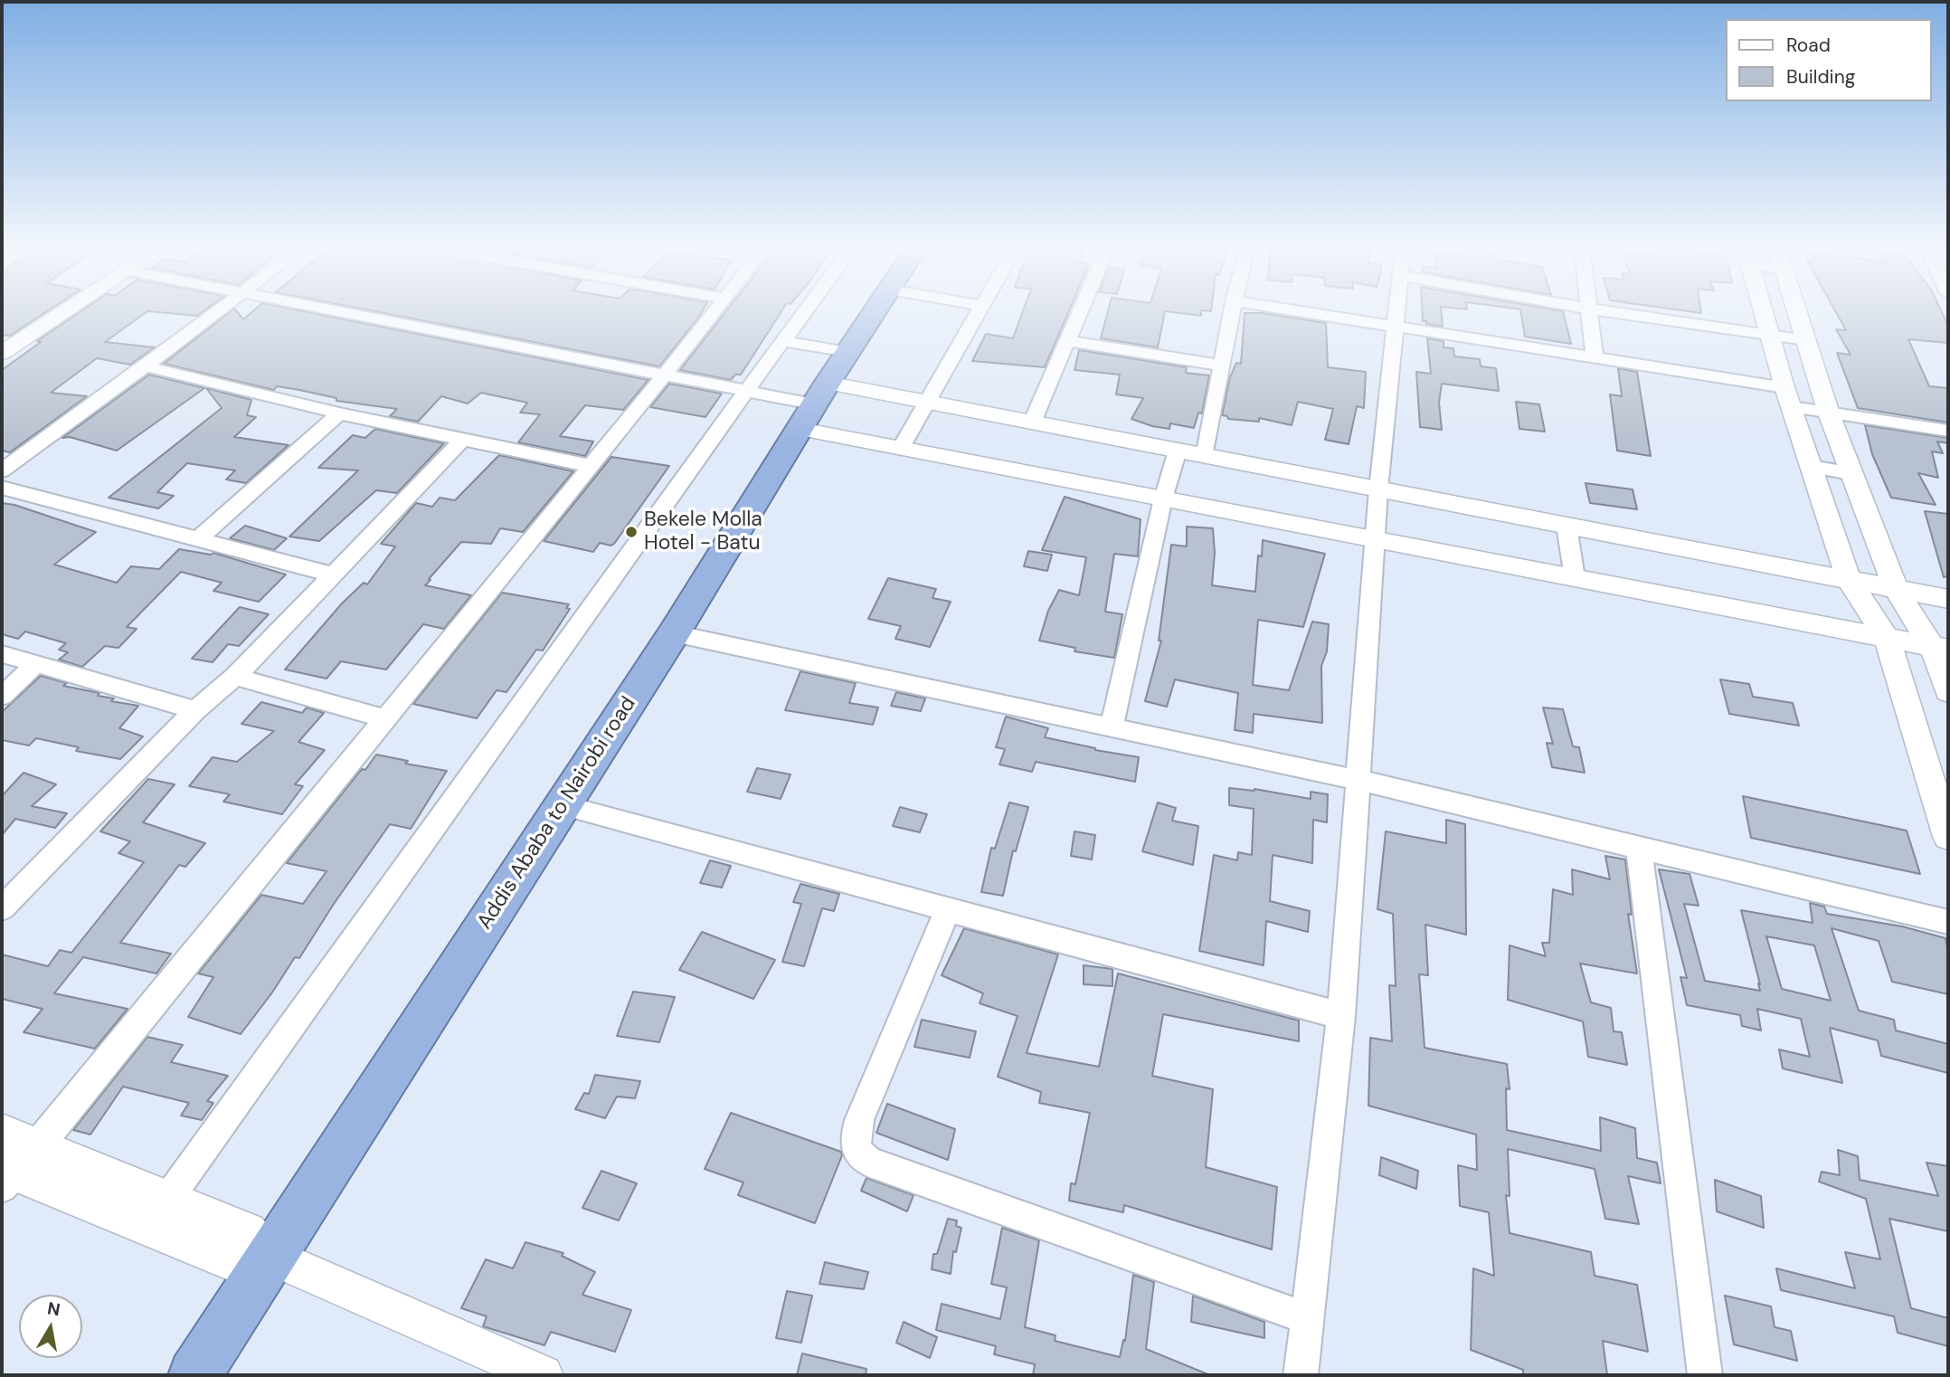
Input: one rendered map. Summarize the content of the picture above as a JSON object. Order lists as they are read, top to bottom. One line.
{"streets":{"highway":["Addis Ababa to Nairobi road"]},"places":["Bekele Molla Hotel - Batu"],"legend":["Road","Building"],"north":"top"}
